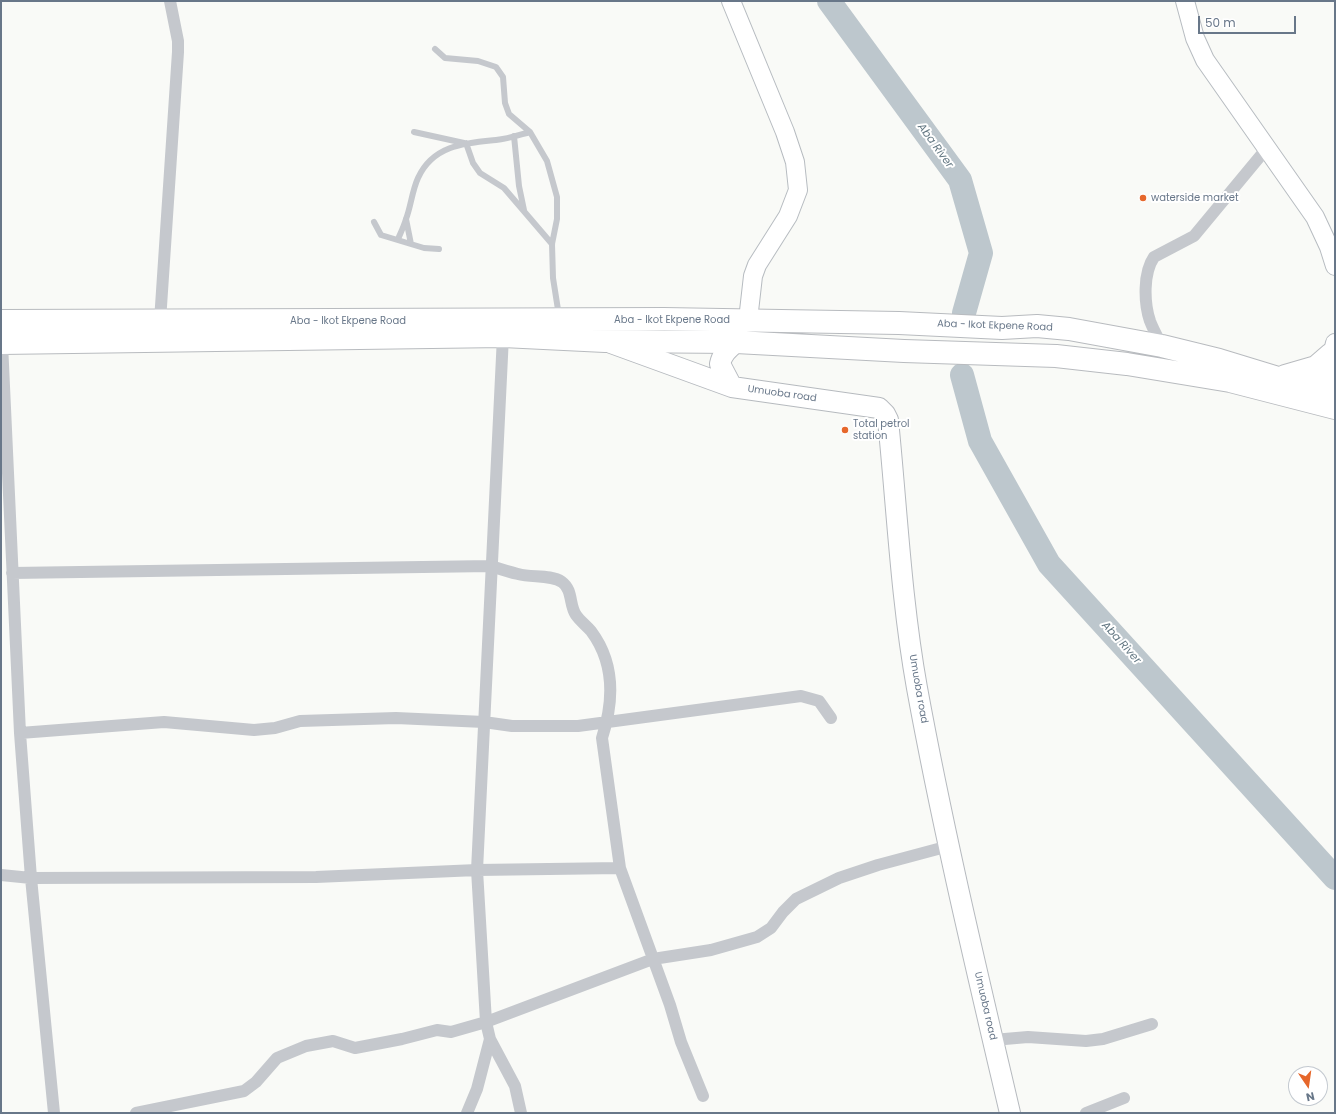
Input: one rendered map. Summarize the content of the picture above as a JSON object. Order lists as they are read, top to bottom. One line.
{"streets":{"highway":["Aba - Ikot Ekpene Road"],"main road":["Umuoba road"]},"crossings":[["Aba - Ikot Ekpene Road","Umuoba road"]],"water":["Aba River"],"places":["waterside market","Total petrol station"],"scale_bar":"50 m","north":"bottom"}
